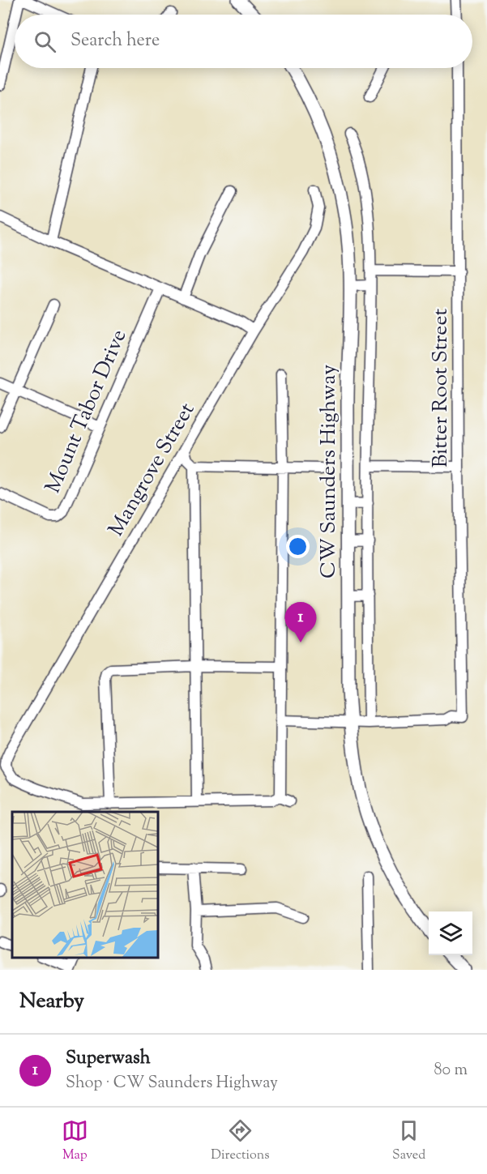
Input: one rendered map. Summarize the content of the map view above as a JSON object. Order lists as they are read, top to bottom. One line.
{"streets":{"main road":["CW Saunders Highway"],"street":["Bitter Root Street","Mount Tabor Drive","Mangrove Street"]},"page":{"search":"Search here","pins":"1","heading":"Nearby","list":[{"mark":"1","name":"Superwash","note":"Shop · CW Saunders Highway","value":"80 m"}],"nav":["Map","Directions","Saved"]}}
